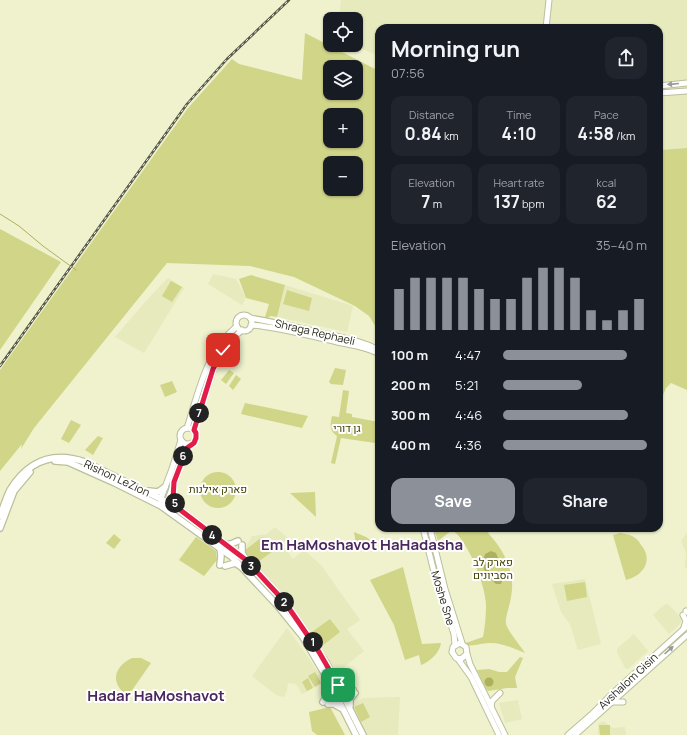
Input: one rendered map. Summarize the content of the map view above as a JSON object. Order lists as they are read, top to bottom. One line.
{"streets":{"main road":["Rishon LeZion"],"street":["Shraga Rephaeli","Moshe Sne","Avshalom Gisin"]},"districts":["Em HaMoshavot HaHadasha","Hadar HaMoshavot"],"parks":["גן דורי","פארק אילנות","פארק לב הסביונים"],"page":{"map_buttons":["+","−"],"heading":["Morning run","07:56"],"stats":[["Distance","0.84 km"],["Time","4:10"],["Pace","4:58 /km"],["Elevation","7 m"],["Heart rate","137 bpm"],["kcal","62"]],"chart":["Elevation","35–40 m"],"list":[{"name":"100 m","note":"4:47"},{"name":"200 m","note":"5:21"},{"name":"300 m","note":"4:46"},{"name":"400 m","note":"4:36"}],"pins":["7","6","5","4","3","2","1"],"buttons":["Save","Share"]}}
